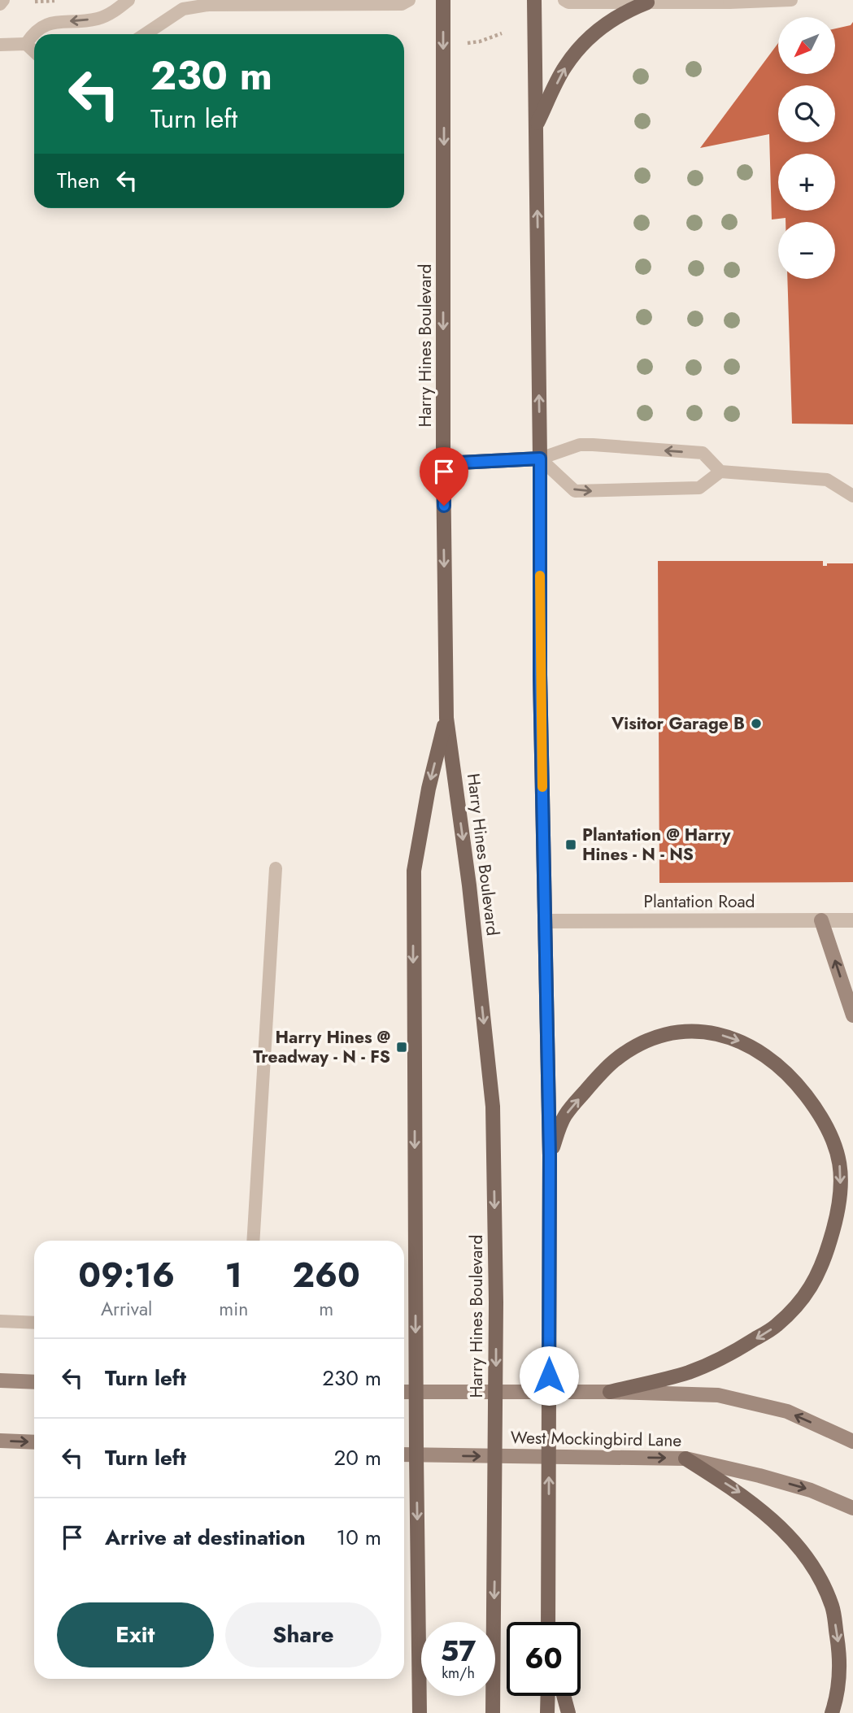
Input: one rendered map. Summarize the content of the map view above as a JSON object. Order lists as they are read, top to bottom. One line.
{"streets":{"main road":["Harry Hines Boulevard","West Mockingbird Lane"],"street":["Plantation Road"]},"places":{"other":["Visitor Garage B"],"transit":["Plantation @ Harry Hines - N - NS","Harry Hines @ Treadway - N - FS"]},"north":"bottom left","page":{"map_buttons":["+","−"],"turn":["230 m","Turn left"],"then":"Then","eta":["09:16","Arrival","1","min","260","m"],"list":[{"name":"Turn left","value":"230 m"},{"name":"Turn left","value":"20 m"},{"name":"Arrive at destination","value":"10 m"}],"buttons":["Exit","Share"],"speed":"57 km/h","limit":"60"}}
